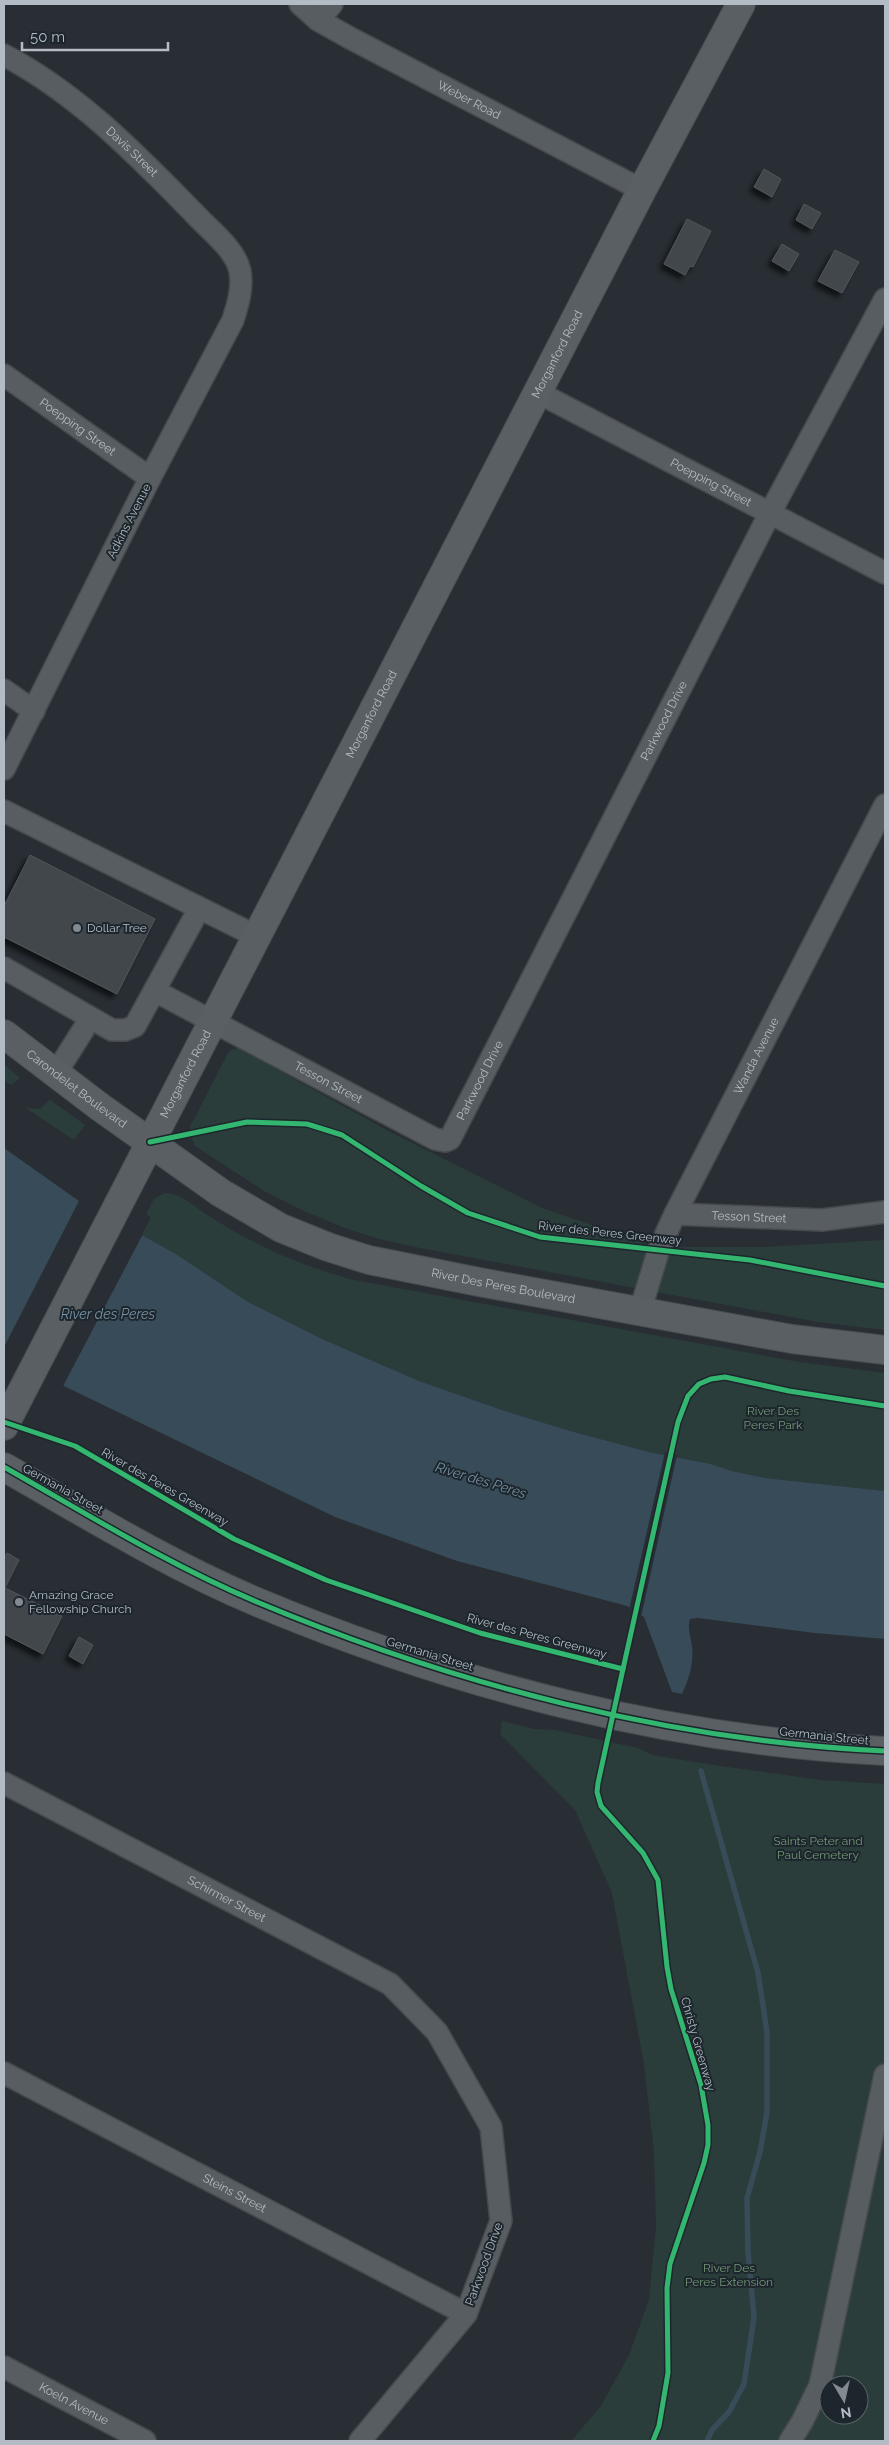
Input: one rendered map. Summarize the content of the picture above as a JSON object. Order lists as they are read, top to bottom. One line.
{"streets":{"main road":["Morganford Road","Carondelet Boulevard","River Des Peres Boulevard","Germania Street"],"street":["Weber Road","Davis Street","Poepping Street","Adkins Avenue","Parkwood Drive","Wanda Avenue","Tesson Street","Schirmer Street","Steins Street","Koeln Avenue"],"cycle path":["River des Peres Greenway","Christy Greenway"]},"crossings":[["Weber Road","Morganford Road"],["Davis Street","Adkins Avenue"],["Morganford Road","Poepping Street"],["Morganford Road","Tesson Street"],["Morganford Road","Carondelet Boulevard"],["Morganford Road","River Des Peres Boulevard"],["Poepping Street","Adkins Avenue"],["Poepping Street","Parkwood Drive"],["Parkwood Drive","Tesson Street"],["Parkwood Drive","Schirmer Street"],["Parkwood Drive","Steins Street"],["Wanda Avenue","Tesson Street"],["Wanda Avenue","River Des Peres Boulevard"],["Carondelet Boulevard","River Des Peres Boulevard"]],"water":["River des Peres"],"parks":["River Des Peres Park","Saints Peter and Paul Cemetery","River Des Peres Extension"],"places":["Dollar Tree","Amazing Grace Fellowship Church"],"scale_bar":"50 m","north":"bottom"}
